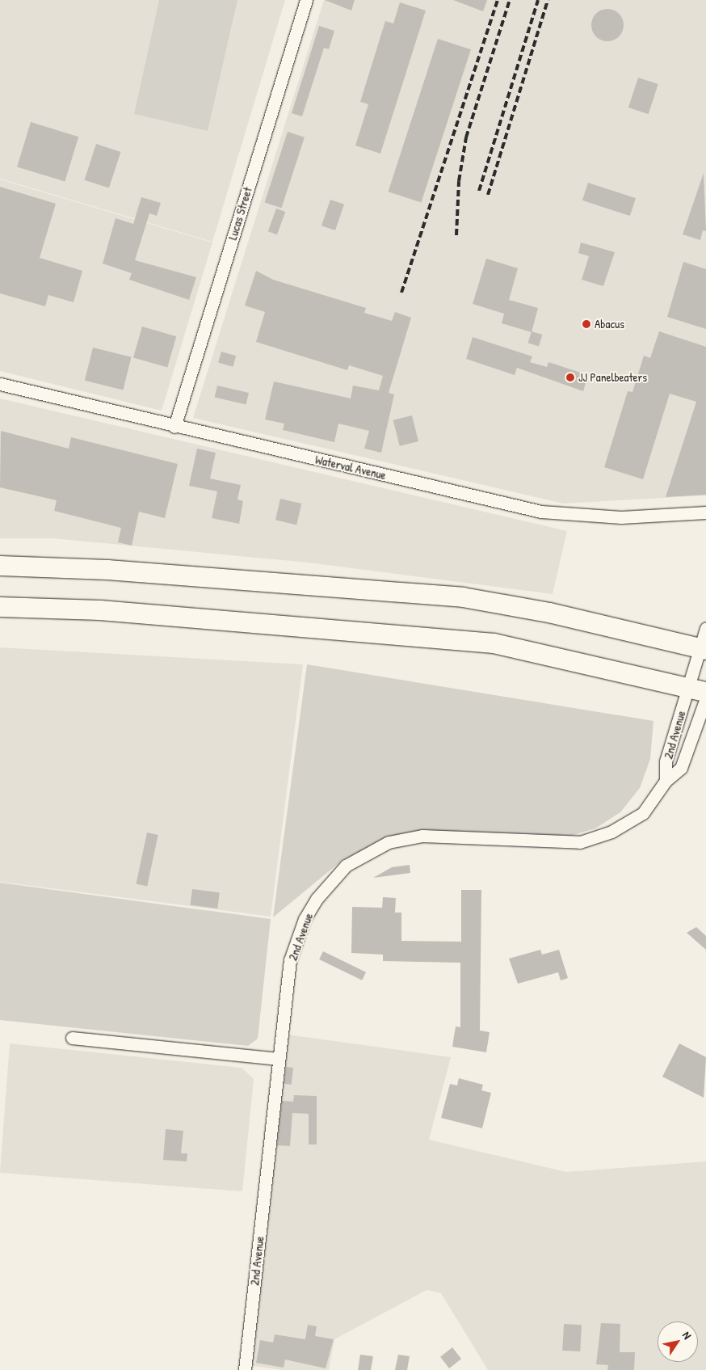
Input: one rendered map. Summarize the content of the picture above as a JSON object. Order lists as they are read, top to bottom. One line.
{"streets":{"street":["Lucas Street","Waterval Avenue","2nd Avenue"]},"crossings":[["Lucas Street","Waterval Avenue"]],"places":["Abacus","JJ Panelbeaters"],"north":"top right"}
